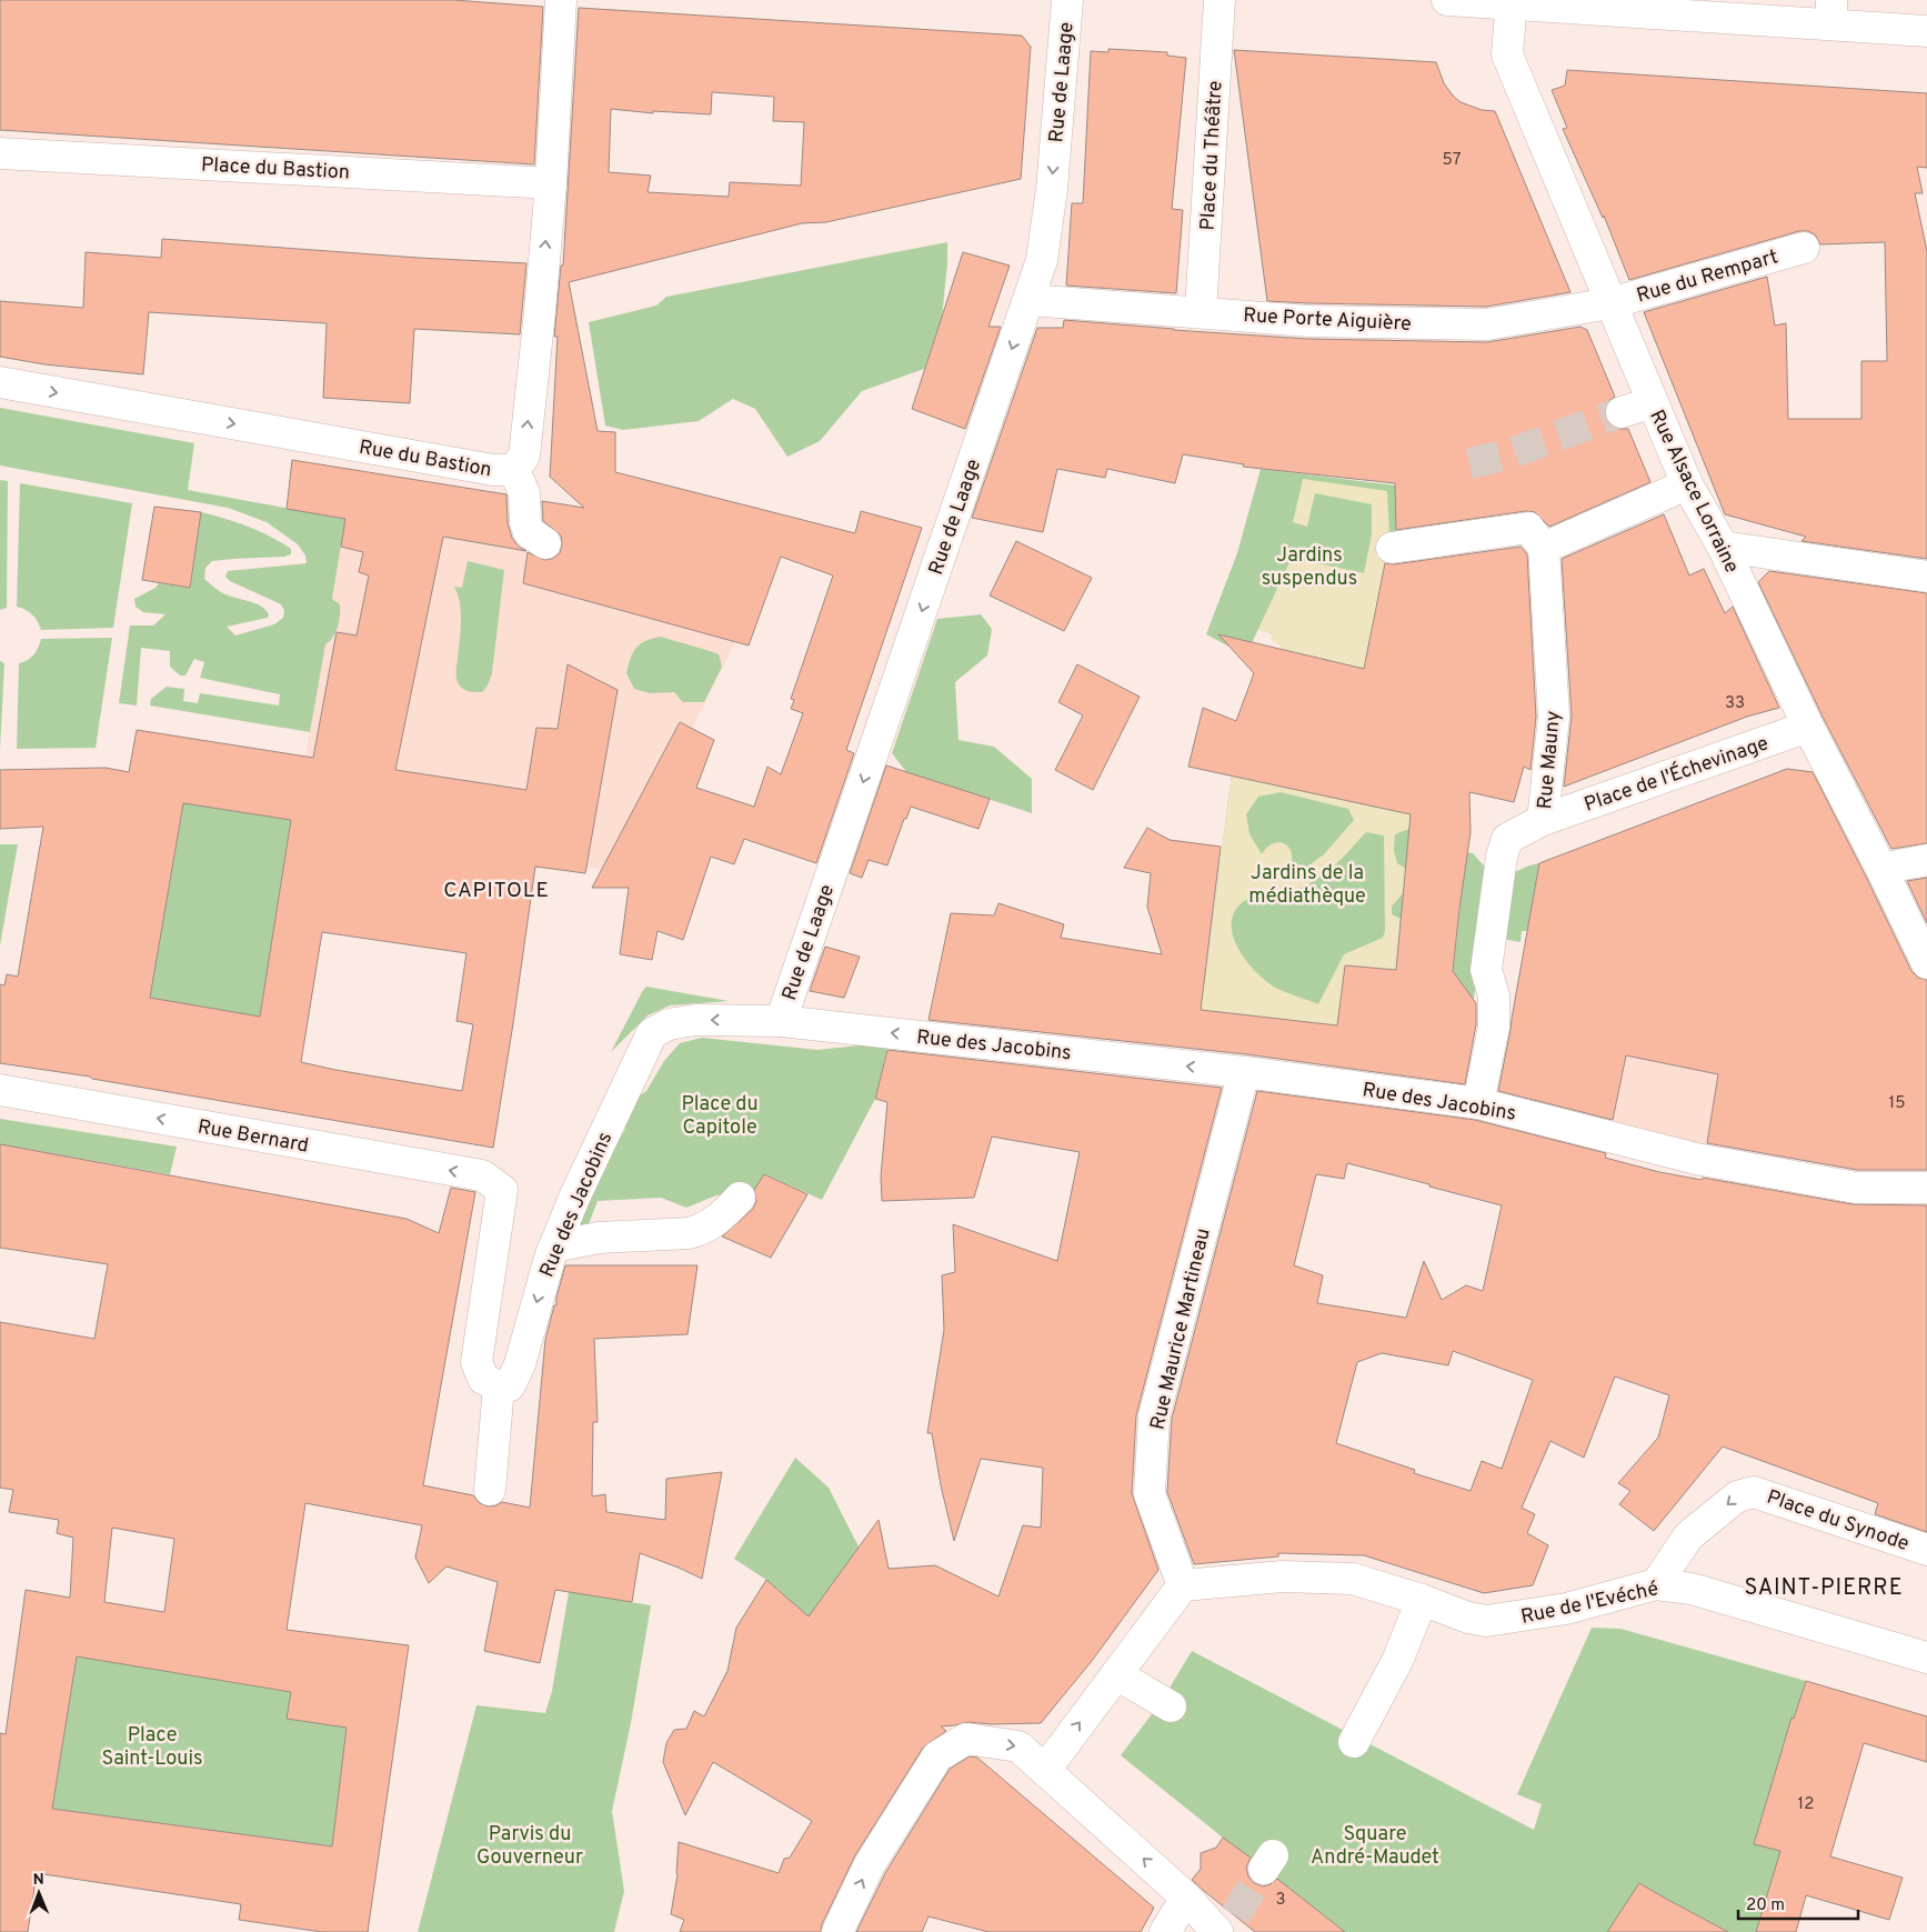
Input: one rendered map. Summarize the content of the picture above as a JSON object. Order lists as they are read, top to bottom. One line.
{"streets":{"street":["Rue de Laage","Place du Théâtre","Place du Bastion","Rue du Rempart","Rue Porte Aiguière","Rue du Bastion","Rue Alsace Lorraine","Rue Mauny","Place de l'Échevinage","Rue des Jacobins","Rue Bernard","Rue Maurice Martineau","Place du Synode","Rue de l'Evéché"]},"crossings":[["Rue de Laage","Rue Porte Aiguière"],["Rue de Laage","Rue des Jacobins"],["Place du Théâtre","Rue Porte Aiguière"],["Place du Bastion","Rue du Bastion"],["Rue du Rempart","Rue Porte Aiguière"],["Rue du Rempart","Rue Alsace Lorraine"],["Rue Porte Aiguière","Rue Alsace Lorraine"],["Rue Alsace Lorraine","Place de l'Échevinage"],["Rue Mauny","Place de l'Échevinage"],["Rue Mauny","Rue des Jacobins"],["Rue des Jacobins","Rue Bernard"],["Rue des Jacobins","Rue Maurice Martineau"],["Rue Maurice Martineau","Rue de l'Evéché"],["Place du Synode","Rue de l'Evéché"]],"one_way":["Rue de Laage","Rue des Jacobins","Rue Bernard","Place du Synode"],"districts":["CAPITOLE","SAINT-PIERRE"],"parks":["Jardins suspendus","Jardins de la médiathèque","Place du Capitole","Place Saint-Louis","Parvis du Gouverneur","Square André-Maudet"],"house_numbers":["57","33","15","12","3"],"scale_bar":"20 m","north":"top"}
